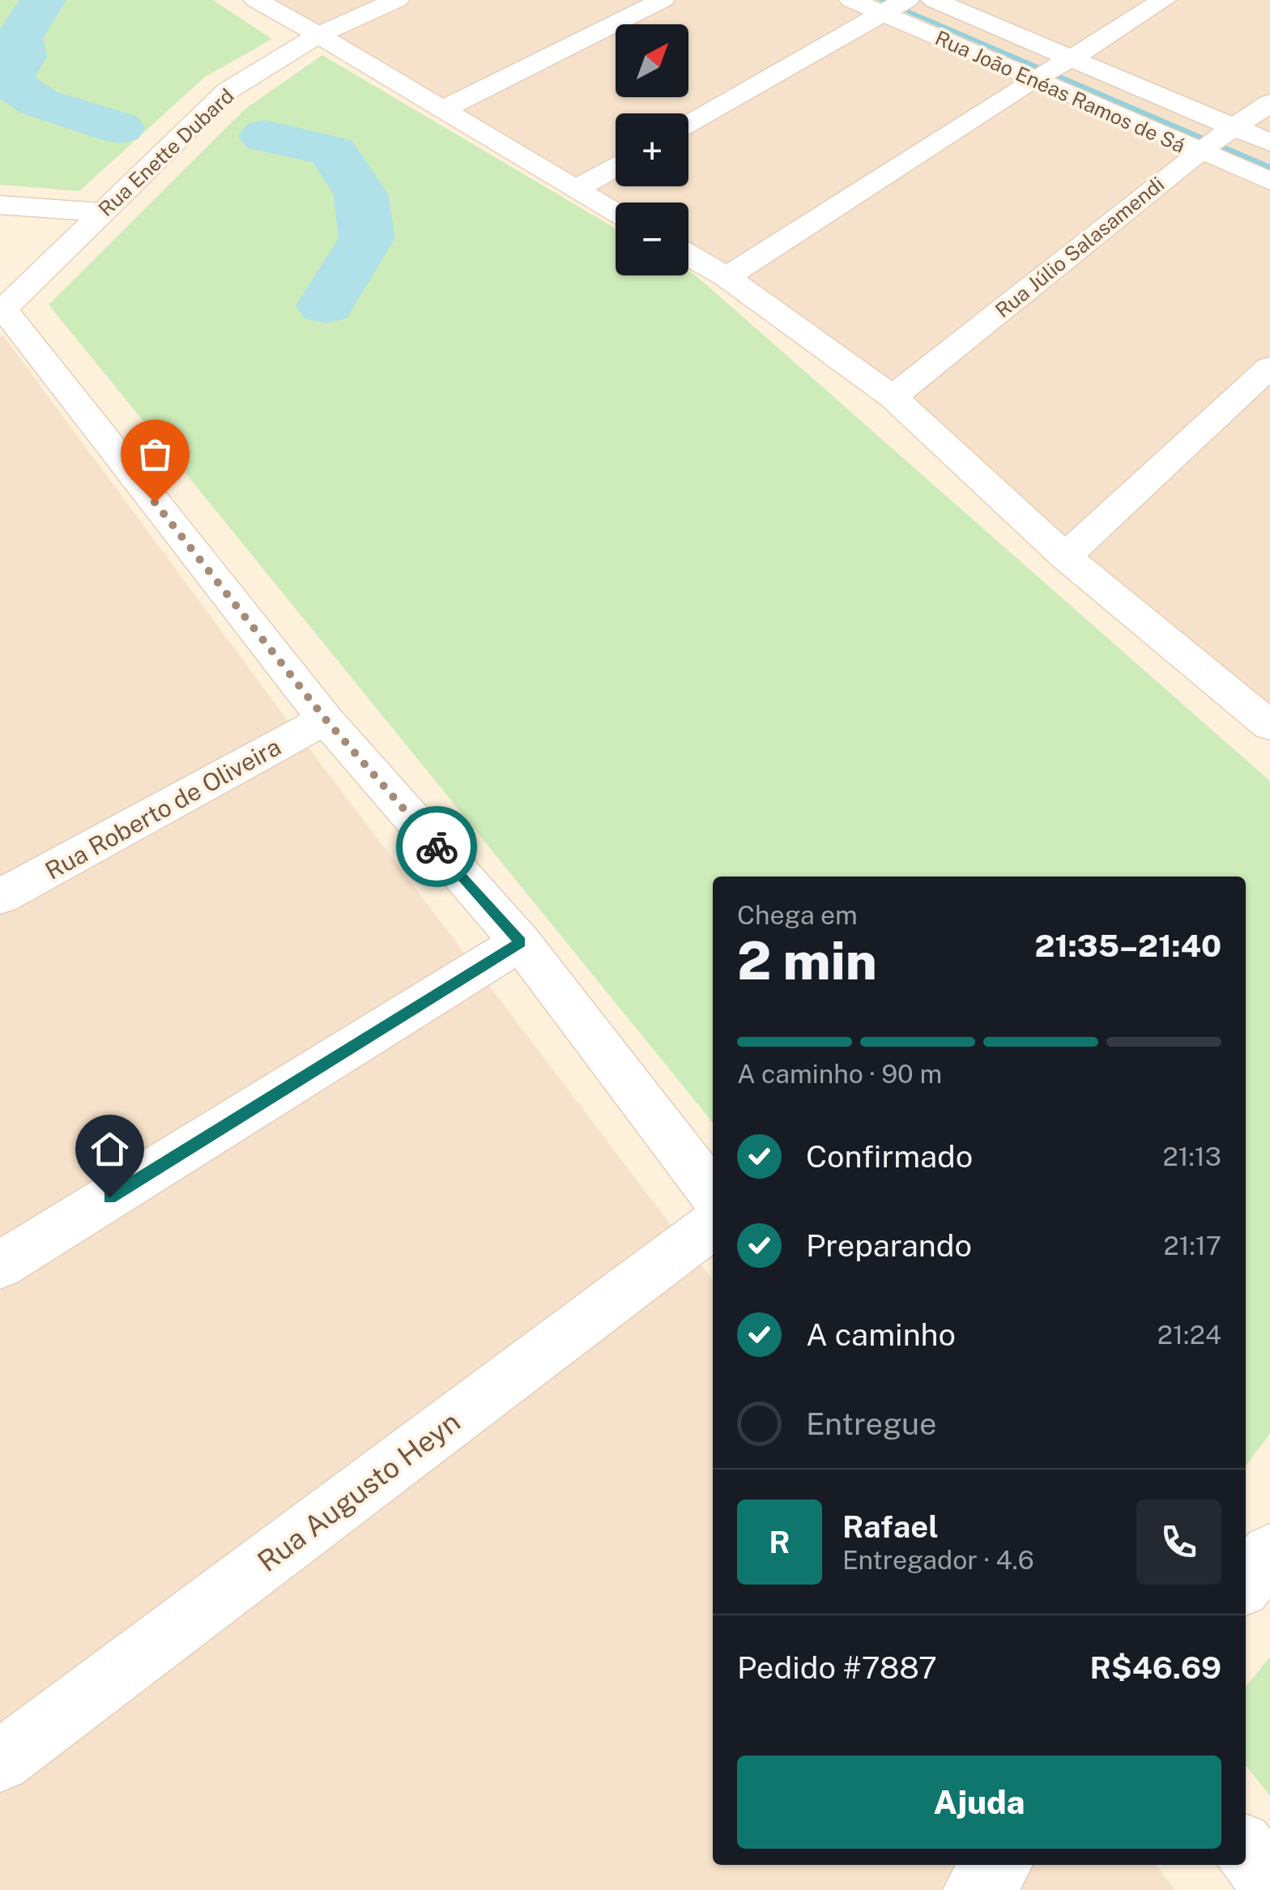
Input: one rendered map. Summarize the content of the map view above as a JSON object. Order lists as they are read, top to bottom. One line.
{"streets":{"street":["Rua João Enéas Ramos de Sá","Rua Enette Dubard","Rua Júlio Salasamendi","Rua Roberto de Oliveira","Rua Augusto Heyn"]},"crossings":[["Rua João Enéas Ramos de Sá","Rua Júlio Salasamendi"]],"north":"top right","page":{"map_buttons":["+","−"],"heading":["2 min","Chega em","21:35–21:40"],"panel":["Rafael","Entregador · 4.6","Pedido #7887","R$46.69"],"bar":"A caminho · 90 m","list":[["Confirmado","21:13"],["Preparando","21:17"],["A caminho","21:24"],"Entregue"],"round":"R","buttons":"Ajuda"}}
